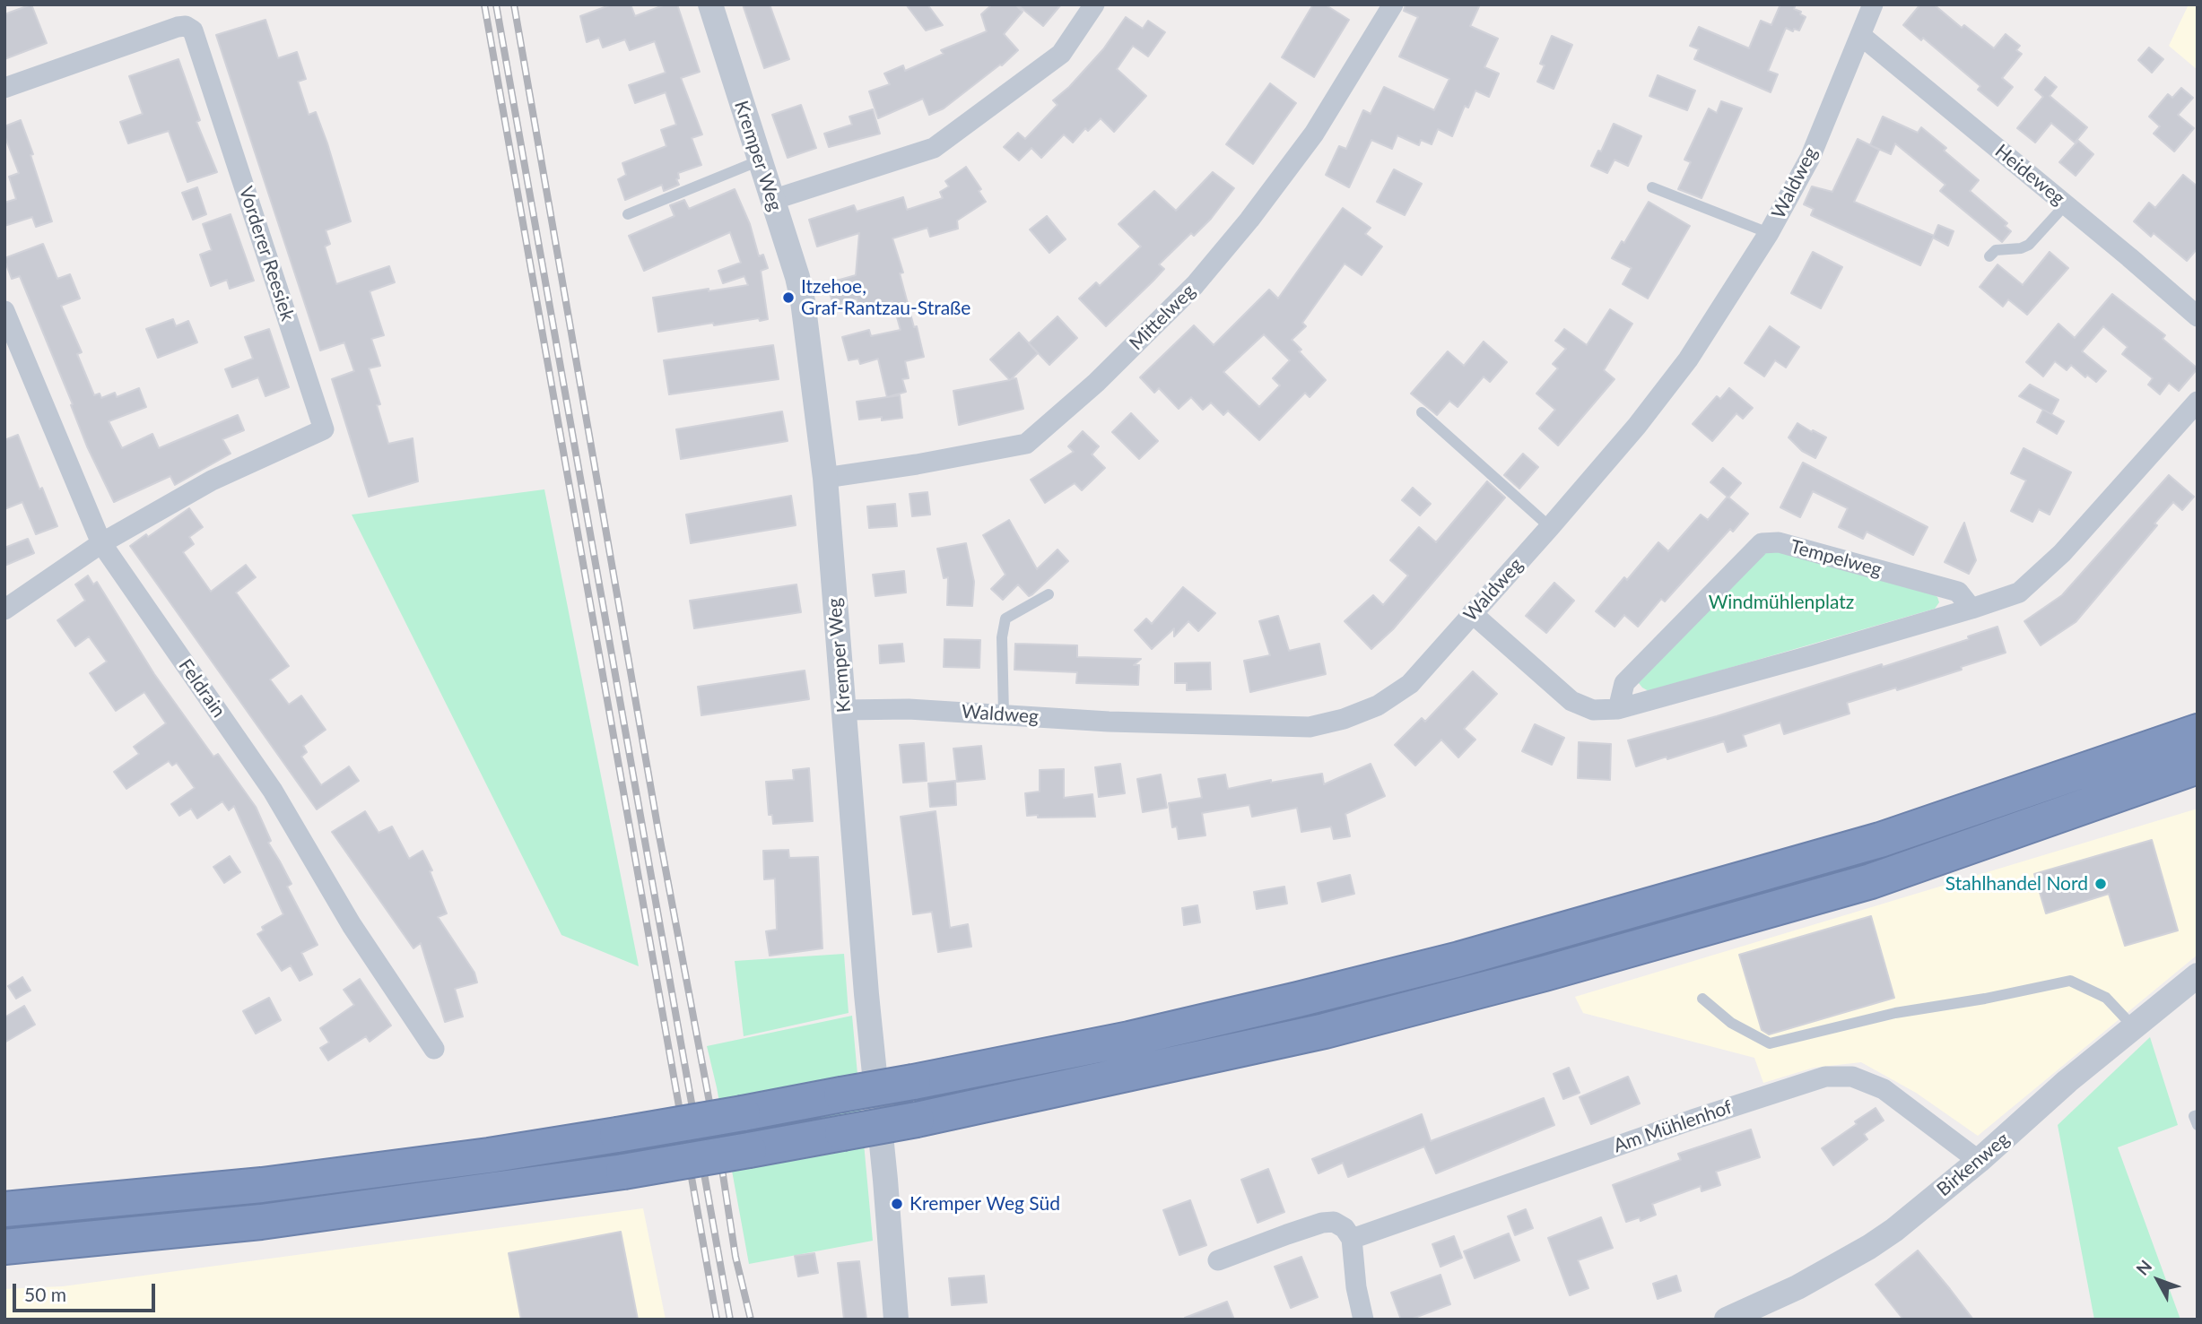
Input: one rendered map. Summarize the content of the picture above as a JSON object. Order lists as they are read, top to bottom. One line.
{"streets":{"street":["Kremper Weg","Heideweg","Waldweg","Vorderer Reesiek","Mittelweg","Tempelweg","Feldrain","Am Mühlenhof","Birkenweg"]},"crossings":[["Kremper Weg","Waldweg"],["Kremper Weg","Mittelweg"],["Heideweg","Waldweg"],["Vorderer Reesiek","Feldrain"],["Am Mühlenhof","Birkenweg"]],"parks":["Windmühlenplatz"],"places":["Itzehoe, Graf-Rantzau-Straße","Stahlhandel Nord","Kremper Weg Süd"],"scale_bar":"50 m","north":"top left"}
